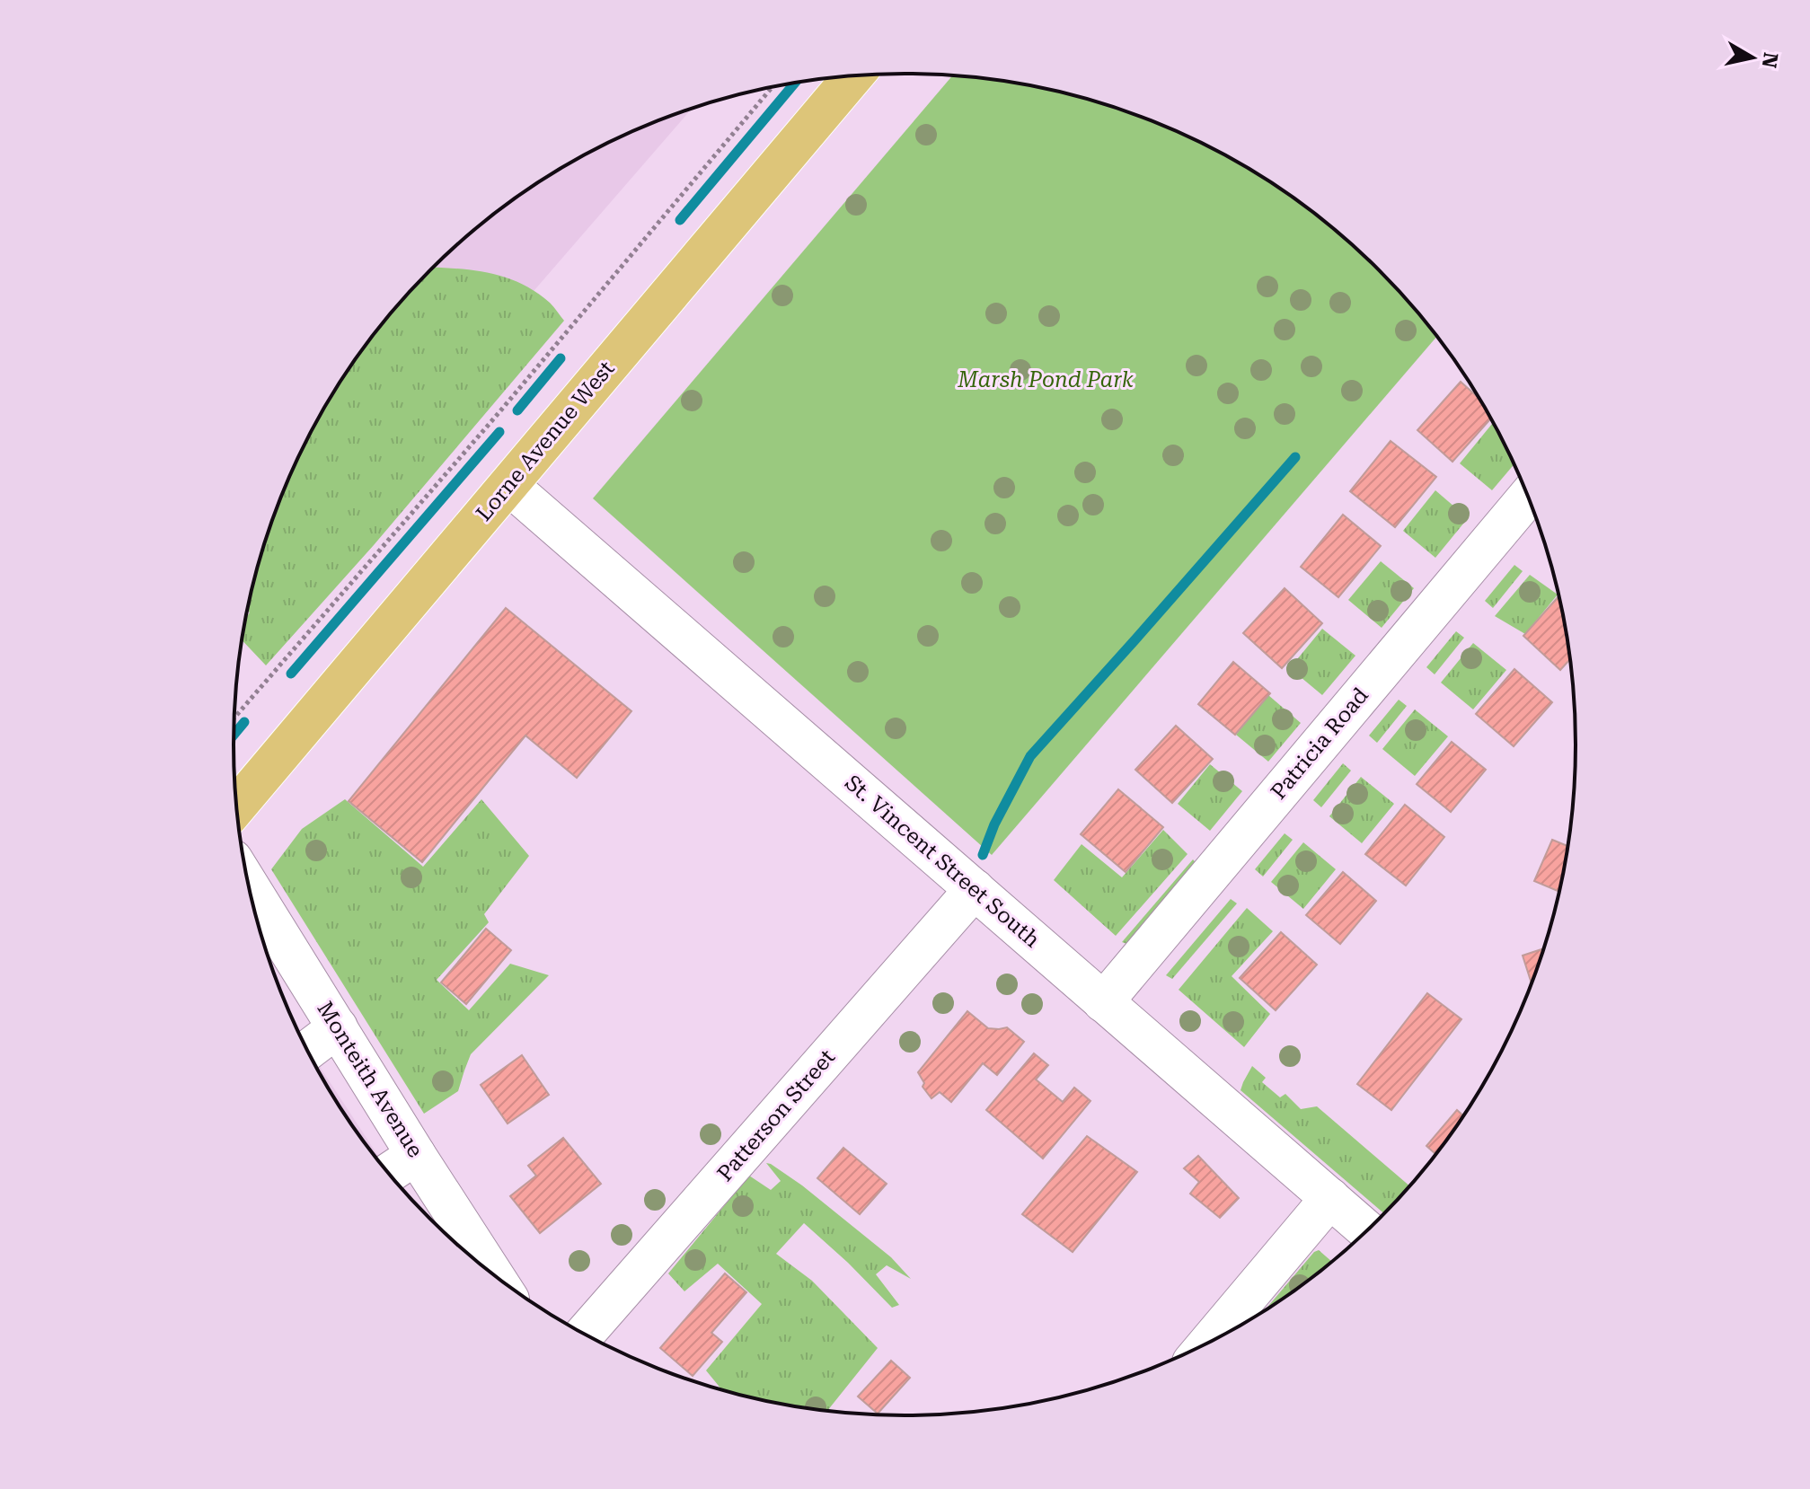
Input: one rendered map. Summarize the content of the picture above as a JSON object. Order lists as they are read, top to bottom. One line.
{"streets":{"main road":["Lorne Avenue West"],"street":["Patricia Road","St. Vincent Street South","Monteith Avenue","Patterson Street"]},"crossings":[["Lorne Avenue West","St. Vincent Street South"],["Patricia Road","St. Vincent Street South"],["St. Vincent Street South","Patterson Street"]],"parks":["Marsh Pond Park"],"north":"right"}
